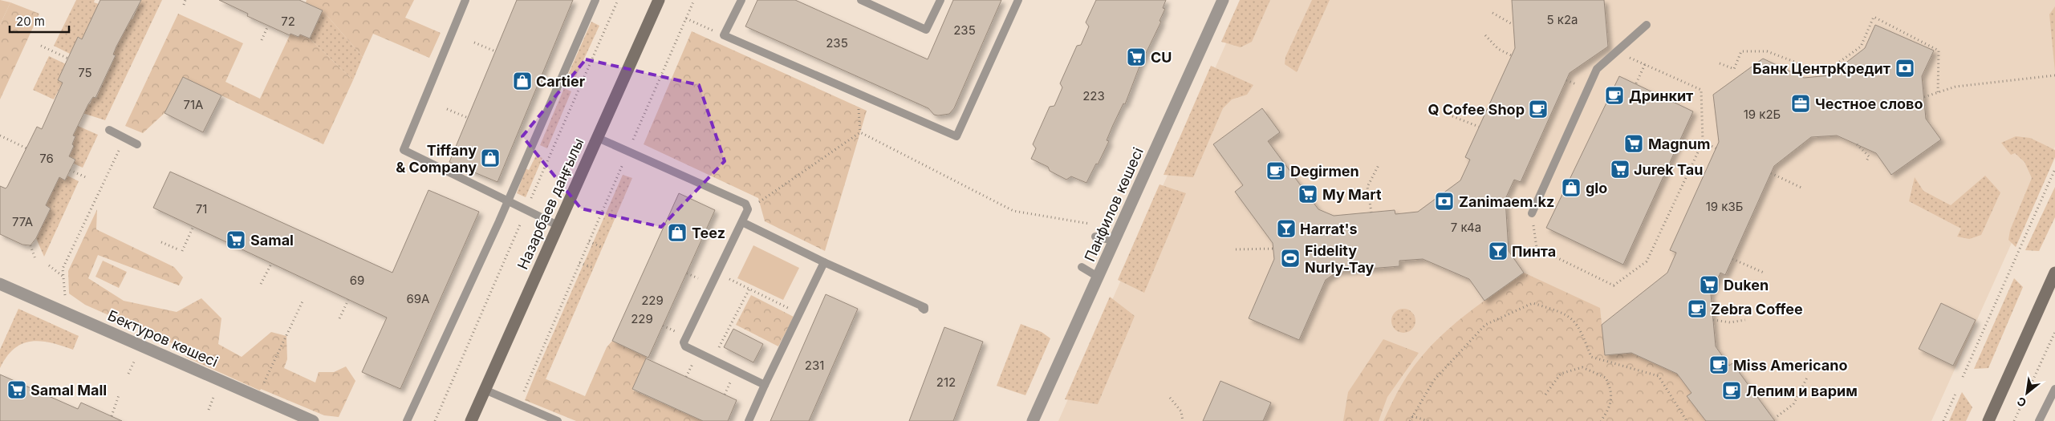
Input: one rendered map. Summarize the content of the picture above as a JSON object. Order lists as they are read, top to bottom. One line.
{"streets":{"main road":["Назарбаев даңғылы"],"street":["Панфилов көшесі","Бектуров көшесі"]},"places":{"supermarket":["CU","Magnum","Jurek Tau","My Mart","Samal","Duken","Samal Mall"],"bank":["Банк ЦентрКредит","Zanimaem.kz"],"shop":["Cartier","Tiffany & Company","glo","Teez"],"cafe":["Дринкит","Q Cofee Shop","Degirmen","Zebra Coffee","Miss Americano","Лепим и варим"],"office":["Честное слово"],"bar":["Harrat's","Пинта"],"sports":["Fidelity Nurly-Tay"]},"house_numbers":["5 к2а","72","235","235","75","223","71А","19 к2Б","76","19 к3Б","71","77А","7 к4а","69","69А","229","229","231","212"],"scale_bar":"20 m","north":"bottom left"}
